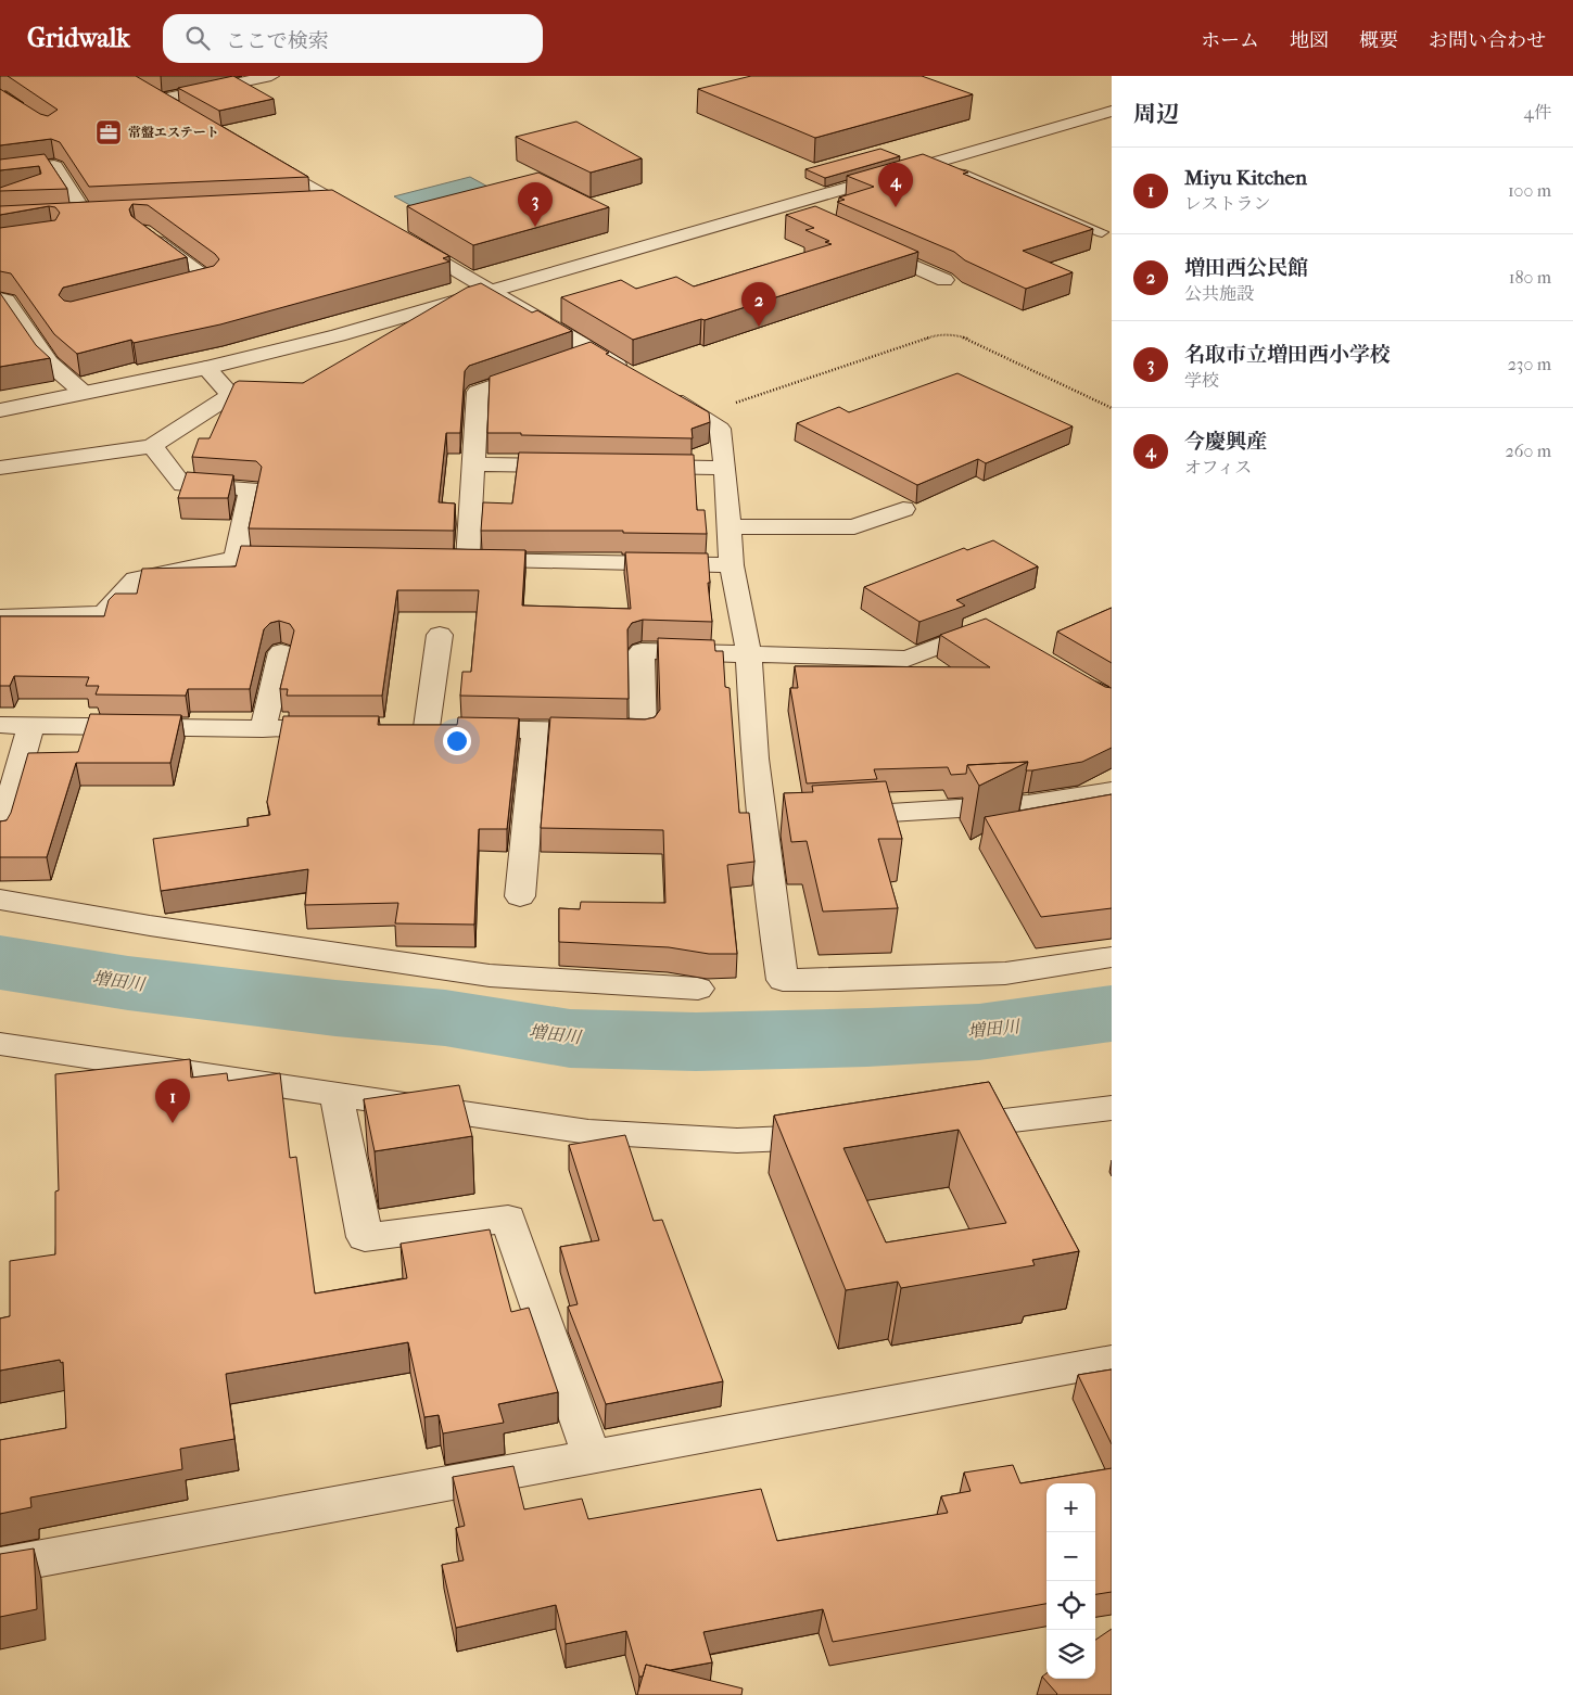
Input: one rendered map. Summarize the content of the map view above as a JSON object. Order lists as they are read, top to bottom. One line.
{"water":["増田川"],"places":{"office":["常盤エステート"]},"page":{"header":"Gridwalk","search":"ここで検索","nav":["ホーム","地図","概要","お問い合わせ"],"heading":["周辺","4件"],"list":[{"mark":"1","name":"Miyu Kitchen","note":"レストラン","value":"100 m"},{"mark":"2","name":"増田西公民館","note":"公共施設","value":"180 m"},{"mark":"3","name":"名取市立増田西小学校","note":"学校","value":"230 m"},{"mark":"4","name":"今慶興産","note":"オフィス","value":"260 m"}],"pins":["4","3","2","1"],"map_buttons":["+","−"]}}
